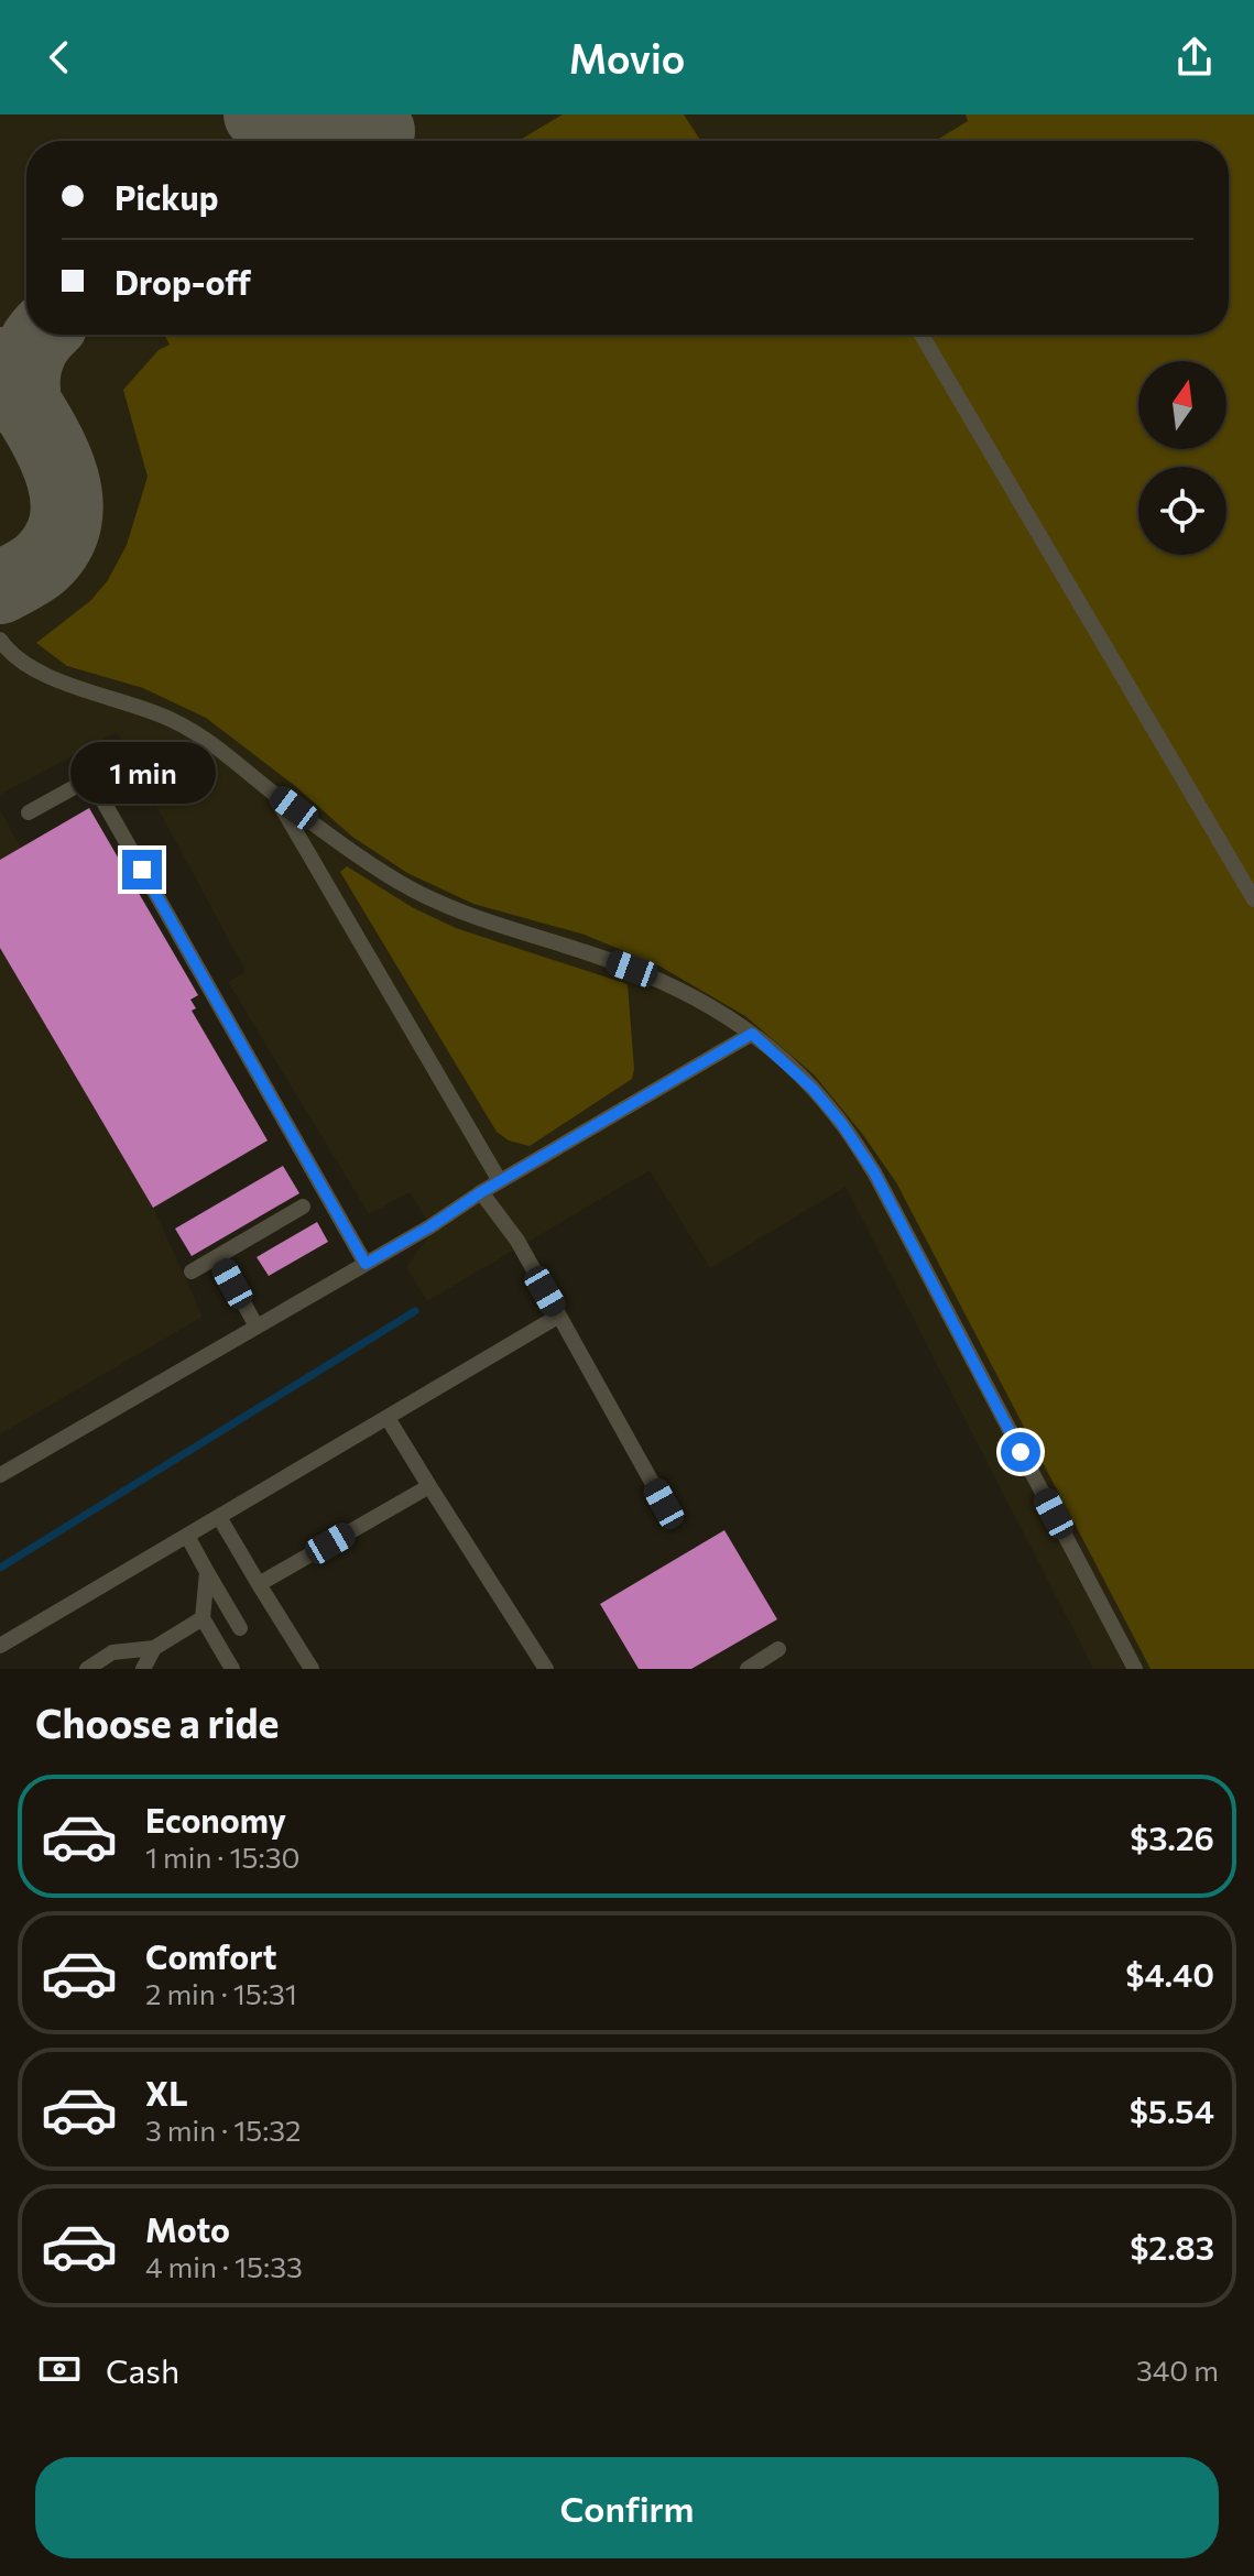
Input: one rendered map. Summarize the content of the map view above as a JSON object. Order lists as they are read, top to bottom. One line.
{"north":"top","page":{"header":"Movio","banner":["Pickup","Drop-off"],"bubble":"1 min","heading":"Choose a ride","list":[{"name":"Economy","note":"1 min · 15:30","value":"$3.26"},{"name":"Comfort","note":"2 min · 15:31","value":"$4.40"},{"name":"XL","note":"3 min · 15:32","value":"$5.54"},{"name":"Moto","note":"4 min · 15:33","value":"$2.83"}],"pay":["Cash","340 m"],"buttons":"Confirm"}}
